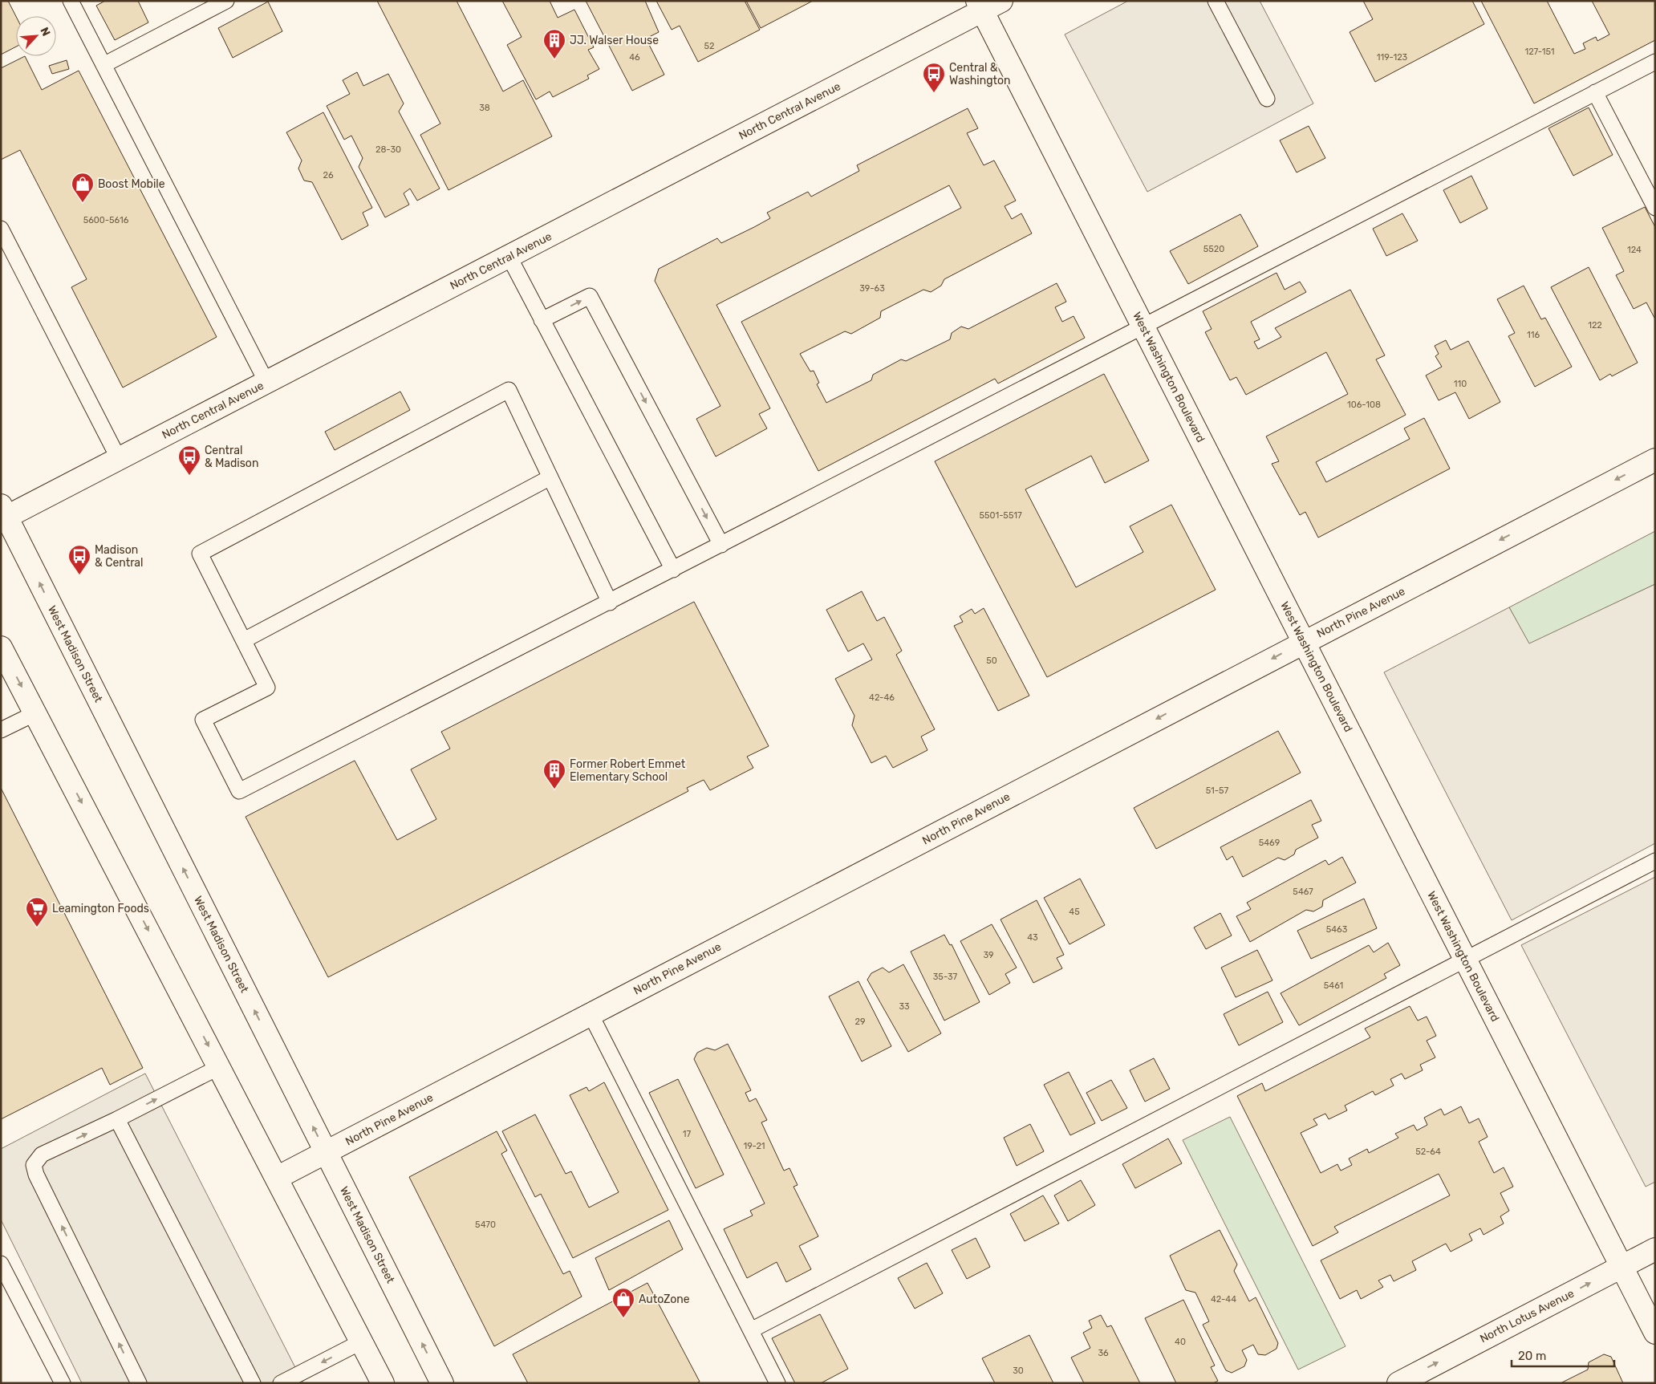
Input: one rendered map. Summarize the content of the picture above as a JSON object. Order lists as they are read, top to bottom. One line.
{"streets":{"street":["North Central Avenue","West Washington Boulevard","North Pine Avenue","West Madison Street","North Lotus Avenue"]},"crossings":[["North Central Avenue","West Washington Boulevard"],["North Central Avenue","West Madison Street"],["West Washington Boulevard","North Pine Avenue"],["West Washington Boulevard","North Lotus Avenue"],["North Pine Avenue","West Madison Street"]],"one_way":["North Pine Avenue","North Lotus Avenue"],"places":{"building":["JJ. Walser House","Former Robert Emmet Elementary School"],"bus stop":["Central & Washington","Central & Madison","Madison & Central"],"shop":["Boost Mobile","AutoZone"],"supermarket":["Leamington Foods"]},"house_numbers":["52","127-151","46","119-123","38","28-30","26","5600-5616","5520","124","39-63","122","116","110","106-108","5501-5517","50","42-46","51-57","5469","5467","45","5463","43","39","35-37","5461","33","29","17","19-21","52-64","5470","42-44","40","36","30"],"scale_bar":"20 m","north":"top right"}
